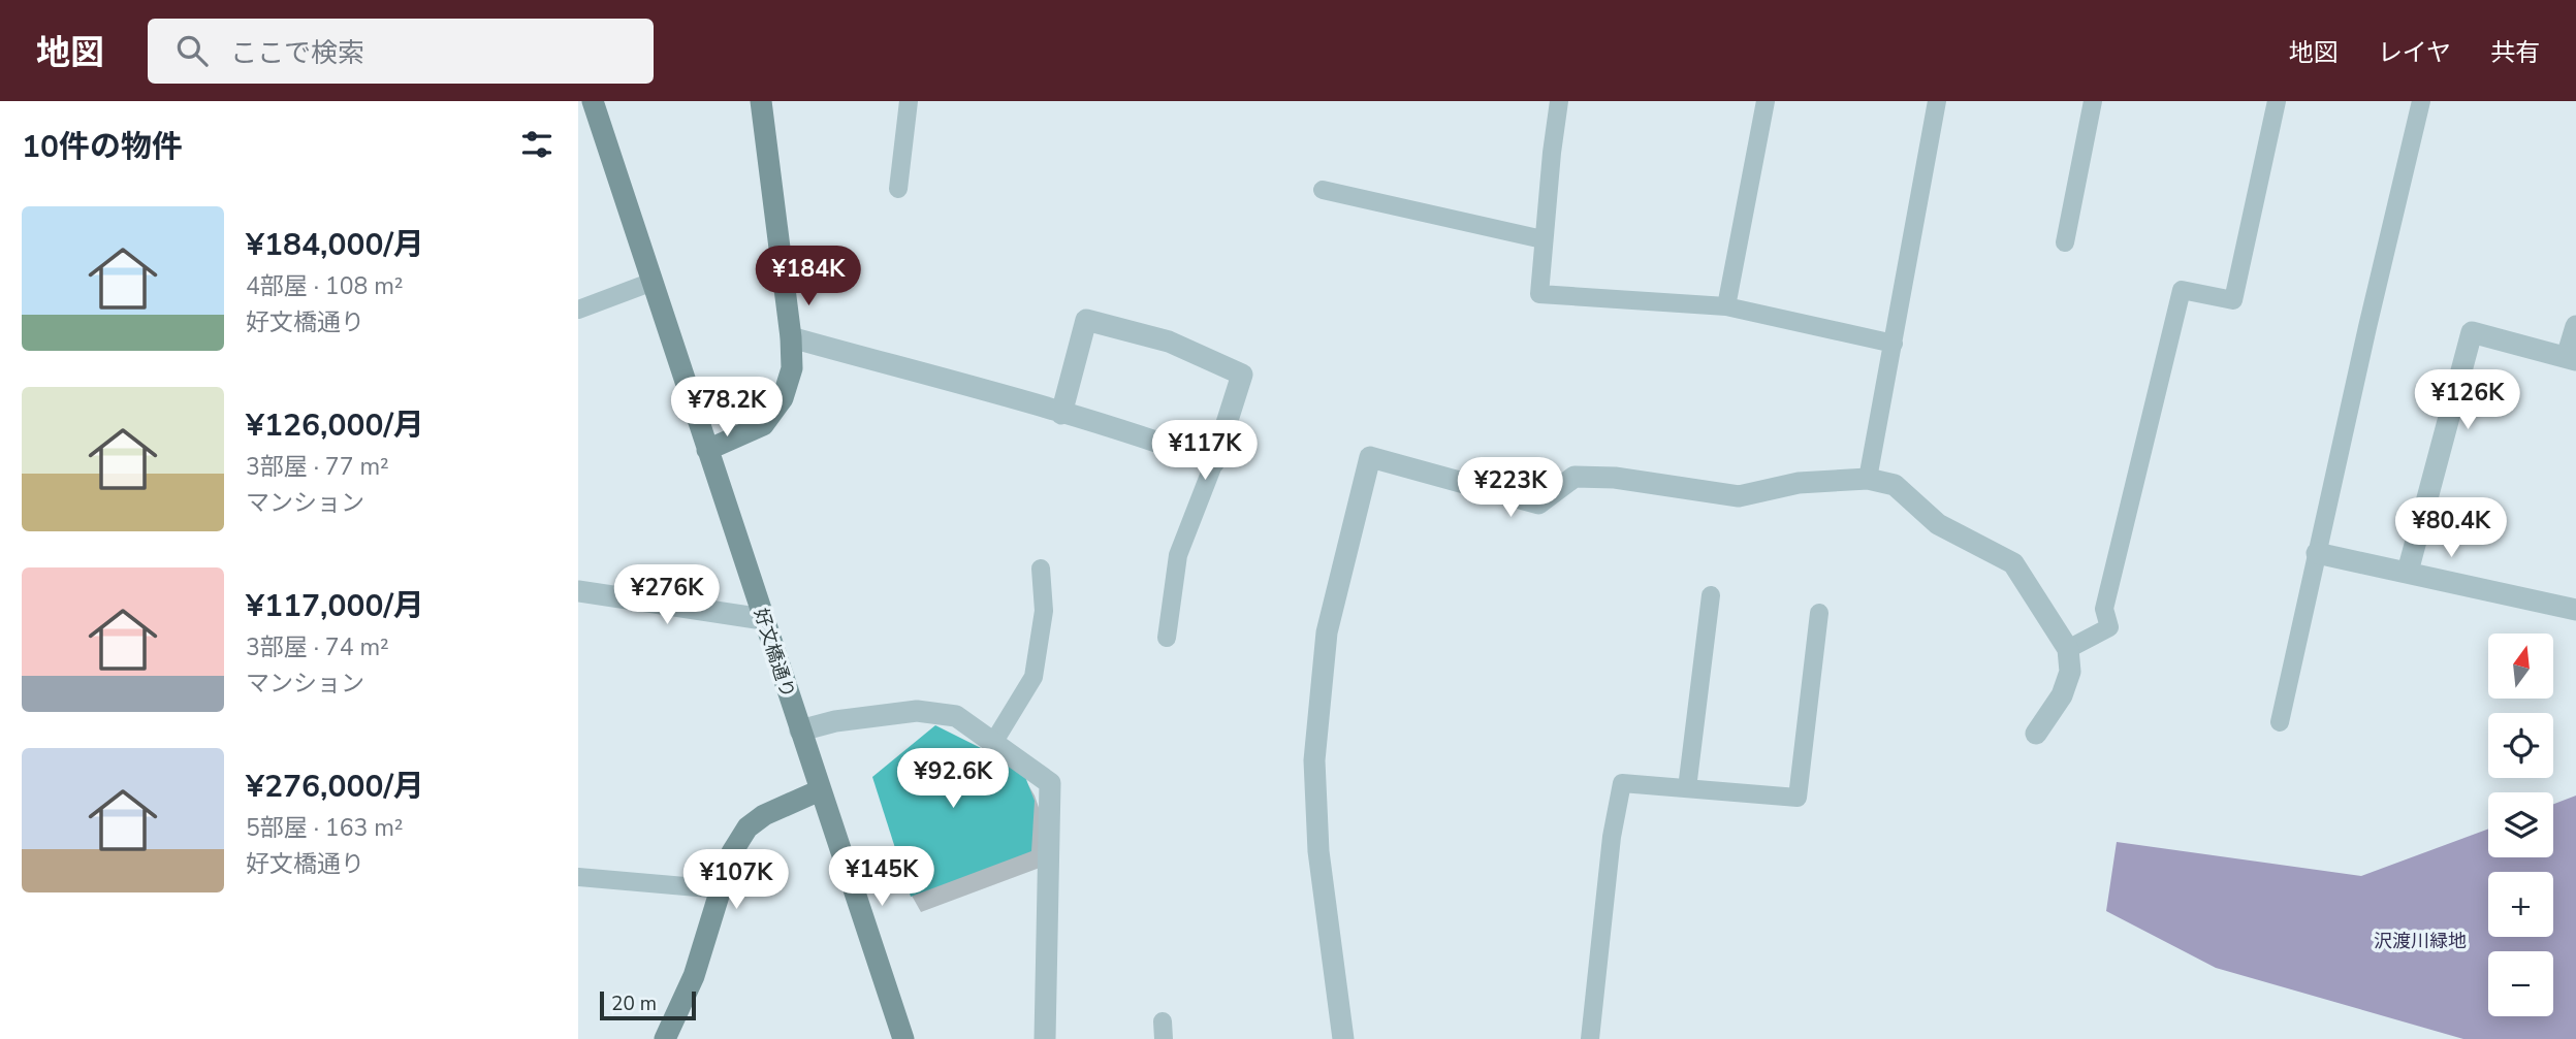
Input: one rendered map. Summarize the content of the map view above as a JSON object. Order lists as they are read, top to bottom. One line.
{"streets":{"street":["好文橋通り"]},"parks":["沢渡川緑地"],"scale_bar":"20 m","north":"top","page":{"header":"地図","search":"ここで検索","nav":["地図","レイヤ","共有"],"heading":"10件の物件","list":[{"name":"¥184,000/月","note":"4部屋 · 108 m² · 好文橋通り"},{"name":"¥126,000/月","note":"3部屋 · 77 m² · マンション"},{"name":"¥117,000/月","note":"3部屋 · 74 m² · マンション"},{"name":"¥276,000/月","note":"5部屋 · 163 m² · 好文橋通り"}],"price":["¥184K","¥126K","¥78.2K","¥117K","¥223K","¥80.4K","¥276K","¥92.6K","¥145K","¥107K"],"map_buttons":["+","−"],"scale":"20 m"}}
